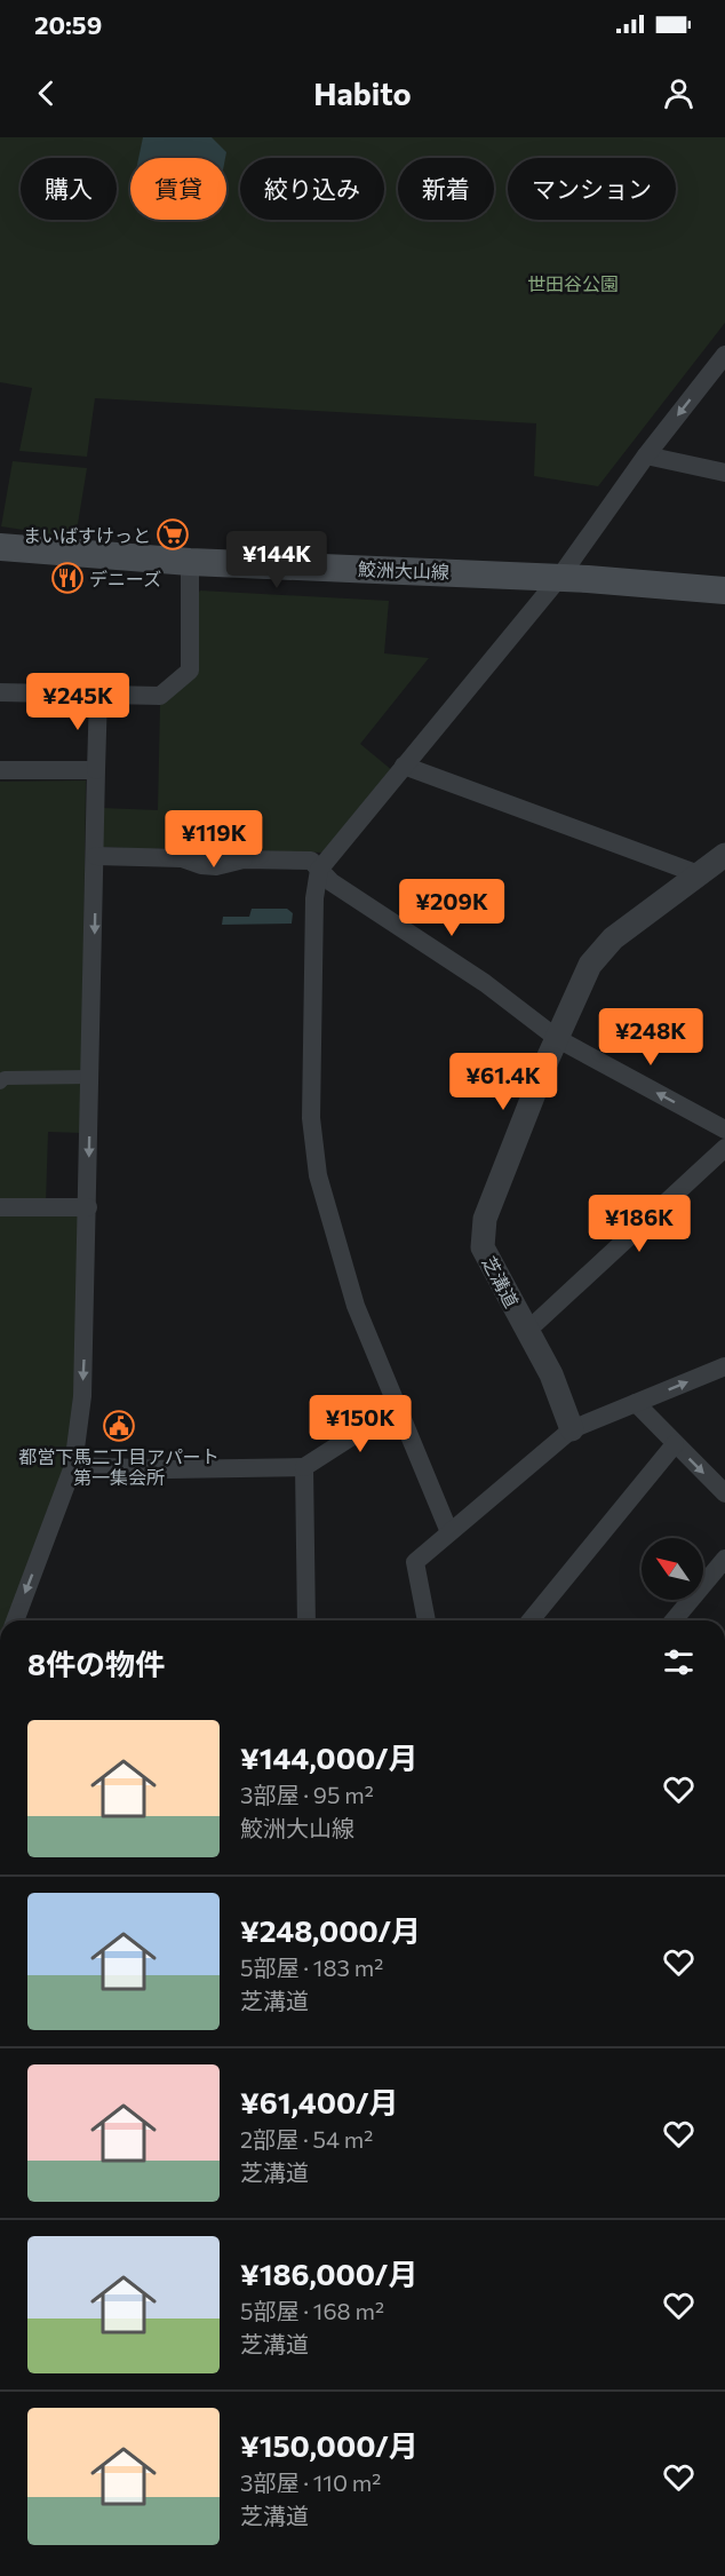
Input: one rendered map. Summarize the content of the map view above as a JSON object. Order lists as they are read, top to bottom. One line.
{"streets":{"main road":["鮫洲大山線"],"street":["芝溝道"]},"parks":["世田谷公園"],"places":{"supermarket":["まいばすけっと"],"restaurant":["デニーズ"],"public building":["都営下馬二丁目アパート 第一集会所"]},"north":"top left","page":{"status":"20:59","header":"Habito","chip":["購入","賃貸","絞り込み","新着","マンション"],"price":["¥144K","¥245K","¥119K","¥209K","¥248K","¥61.4K","¥186K","¥150K"],"heading":"8件の物件","list":[{"name":"¥144,000/月","note":"3部屋 · 95 m² · 鮫洲大山線"},{"name":"¥248,000/月","note":"5部屋 · 183 m² · 芝溝道"},{"name":"¥61,400/月","note":"2部屋 · 54 m² · 芝溝道"},{"name":"¥186,000/月","note":"5部屋 · 168 m² · 芝溝道"},{"name":"¥150,000/月","note":"3部屋 · 110 m² · 芝溝道"}]}}
